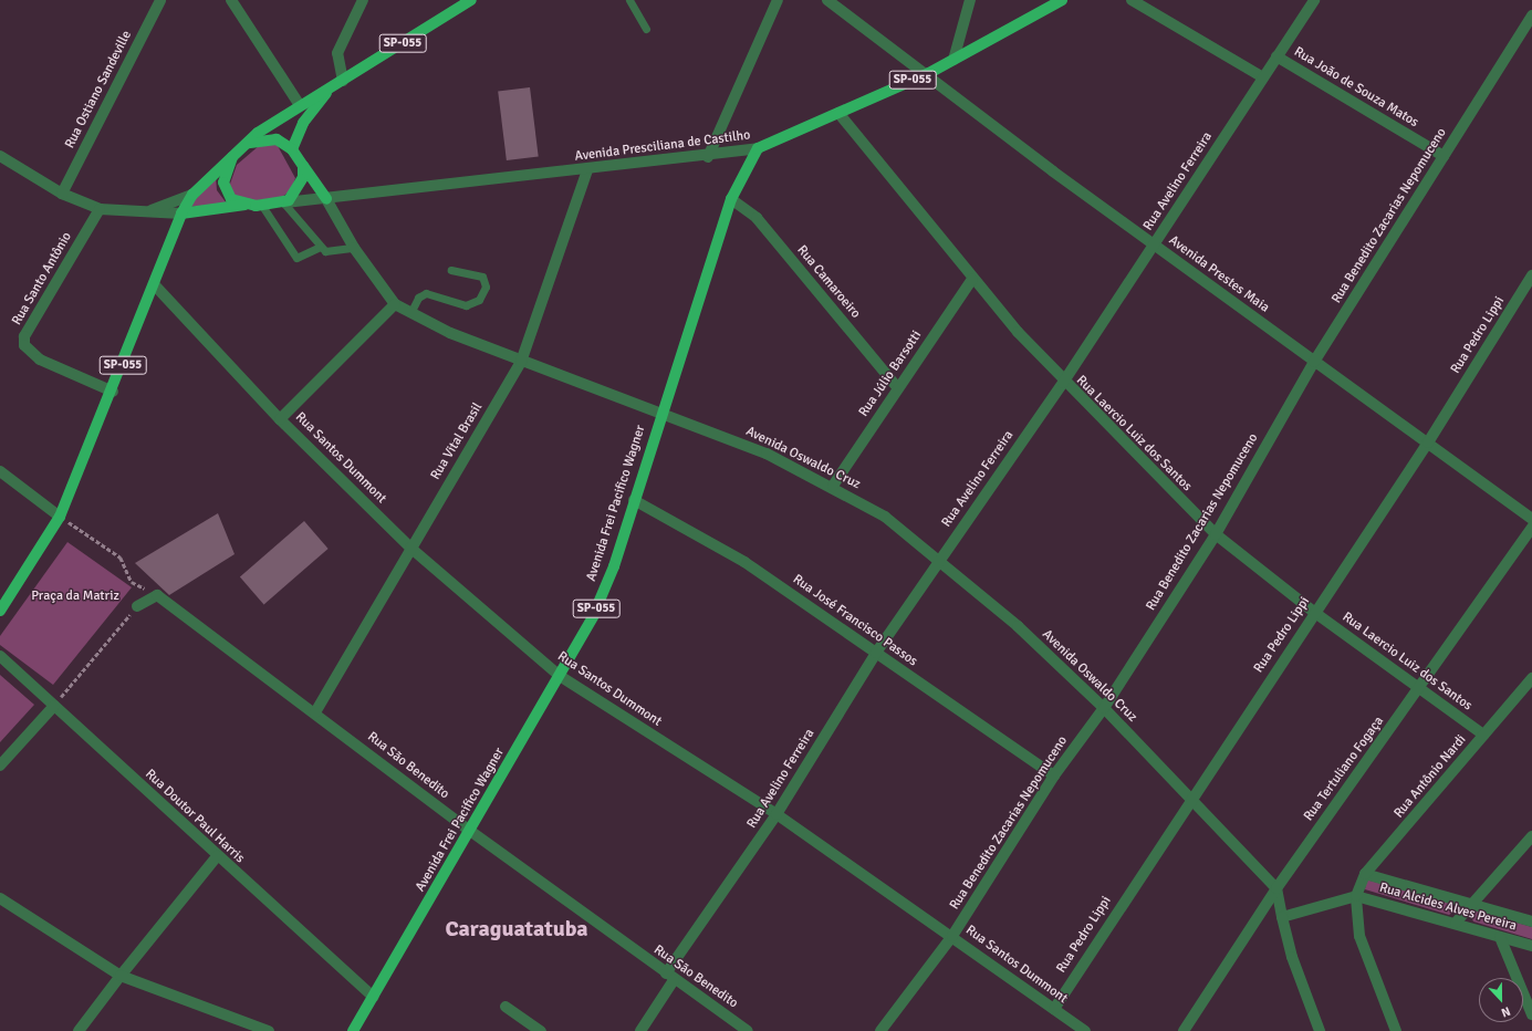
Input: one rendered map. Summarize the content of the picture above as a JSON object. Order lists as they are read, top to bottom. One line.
{"streets":{"main road":["SP-055","Avenida Presciliana de Castilho","Avenida Frei Pacifico Wagner"],"street":["Rua João de Souza Matos","Rua Ostiano Sandeville","Rua Avelino Ferreira","Rua Benedito Zacarias Nepomuceno","Avenida Prestes Maia","Rua Santo Antônio","Rua Camaroeiro","Rua Pedro Lippi","Rua Júlio Barsotti","Rua Laercio Luiz dos Santos","Rua Vital Brasil","Rua Santos Dummont","Avenida Oswaldo Cruz","Rua José Francisco Passos","Rua São Benedito","Rua Tertuliano Fogaça","Rua Antônio Nardi","Rua Doutor Paul Harris","Rua Alcides Alves Pereira"]},"crossings":[["SP-055","Avenida Presciliana de Castilho"],["SP-055","Rua Santo Antônio"],["SP-055","Rua Santos Dummont"],["Rua João de Souza Matos","Rua Avelino Ferreira"],["Rua João de Souza Matos","Rua Benedito Zacarias Nepomuceno"],["Avenida Presciliana de Castilho","Avenida Prestes Maia"],["Avenida Presciliana de Castilho","Rua Laercio Luiz dos Santos"],["Avenida Presciliana de Castilho","Rua Vital Brasil"],["Avenida Presciliana de Castilho","Avenida Oswaldo Cruz"],["Avenida Presciliana de Castilho","Avenida Frei Pacifico Wagner"],["Rua Avelino Ferreira","Avenida Prestes Maia"],["Rua Avelino Ferreira","Rua Laercio Luiz dos Santos"],["Rua Avelino Ferreira","Rua Santos Dummont"],["Rua Avelino Ferreira","Avenida Oswaldo Cruz"],["Rua Avelino Ferreira","Rua José Francisco Passos"],["Rua Avelino Ferreira","Rua São Benedito"],["Rua Benedito Zacarias Nepomuceno","Avenida Prestes Maia"],["Rua Benedito Zacarias Nepomuceno","Rua Laercio Luiz dos Santos"],["Rua Benedito Zacarias Nepomuceno","Rua Santos Dummont"],["Rua Benedito Zacarias Nepomuceno","Avenida Oswaldo Cruz"],["Rua Benedito Zacarias Nepomuceno","Rua José Francisco Passos"],["Avenida Prestes Maia","Rua Pedro Lippi"],["Rua Camaroeiro","Rua Júlio Barsotti"],["Rua Camaroeiro","Avenida Frei Pacifico Wagner"],["Rua Pedro Lippi","Rua Laercio Luiz dos Santos"],["Rua Pedro Lippi","Rua Santos Dummont"],["Rua Pedro Lippi","Avenida Oswaldo Cruz"],["Rua Júlio Barsotti","Rua Laercio Luiz dos Santos"],["Rua Júlio Barsotti","Avenida Oswaldo Cruz"],["Rua Laercio Luiz dos Santos","Rua Tertuliano Fogaça"],["Rua Laercio Luiz dos Santos","Rua Antônio Nardi"],["Rua Vital Brasil","Rua Santos Dummont"],["Rua Vital Brasil","Avenida Oswaldo Cruz"],["Rua Vital Brasil","Rua São Benedito"],["Rua Santos Dummont","Avenida Frei Pacifico Wagner"],["Avenida Oswaldo Cruz","Avenida Frei Pacifico Wagner"],["Avenida Oswaldo Cruz","Rua Tertuliano Fogaça"],["Avenida Frei Pacifico Wagner","Rua José Francisco Passos"],["Avenida Frei Pacifico Wagner","Rua São Benedito"],["Avenida Frei Pacifico Wagner","Rua Doutor Paul Harris"],["Rua Antônio Nardi","Rua Alcides Alves Pereira"]],"districts":["Caraguatatuba"],"parks":["Praça da Matriz"],"north":"bottom"}
